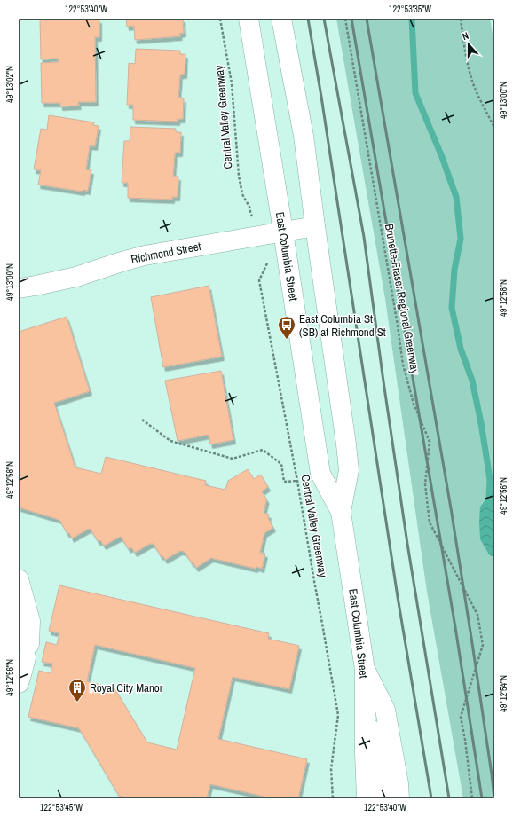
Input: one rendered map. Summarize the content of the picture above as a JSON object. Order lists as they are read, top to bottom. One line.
{"streets":{"main road":["Richmond Street","East Columbia Street"],"path":["Central Valley Greenway","Brunette-Fraser Regional Greenway"]},"crossings":[["Richmond Street","East Columbia Street"]],"places":{"bus stop":["East Columbia St (SB) at Richmond St"],"building":["Royal City Manor"]},"north":"top","coordinates":["122°53'40\"W","122°53'35\"W","49°13'02\"N","49°13'00\"N","49°12'58\"N","49°12'56\"N","49°12'54\"N","122°53'45\"W"]}
